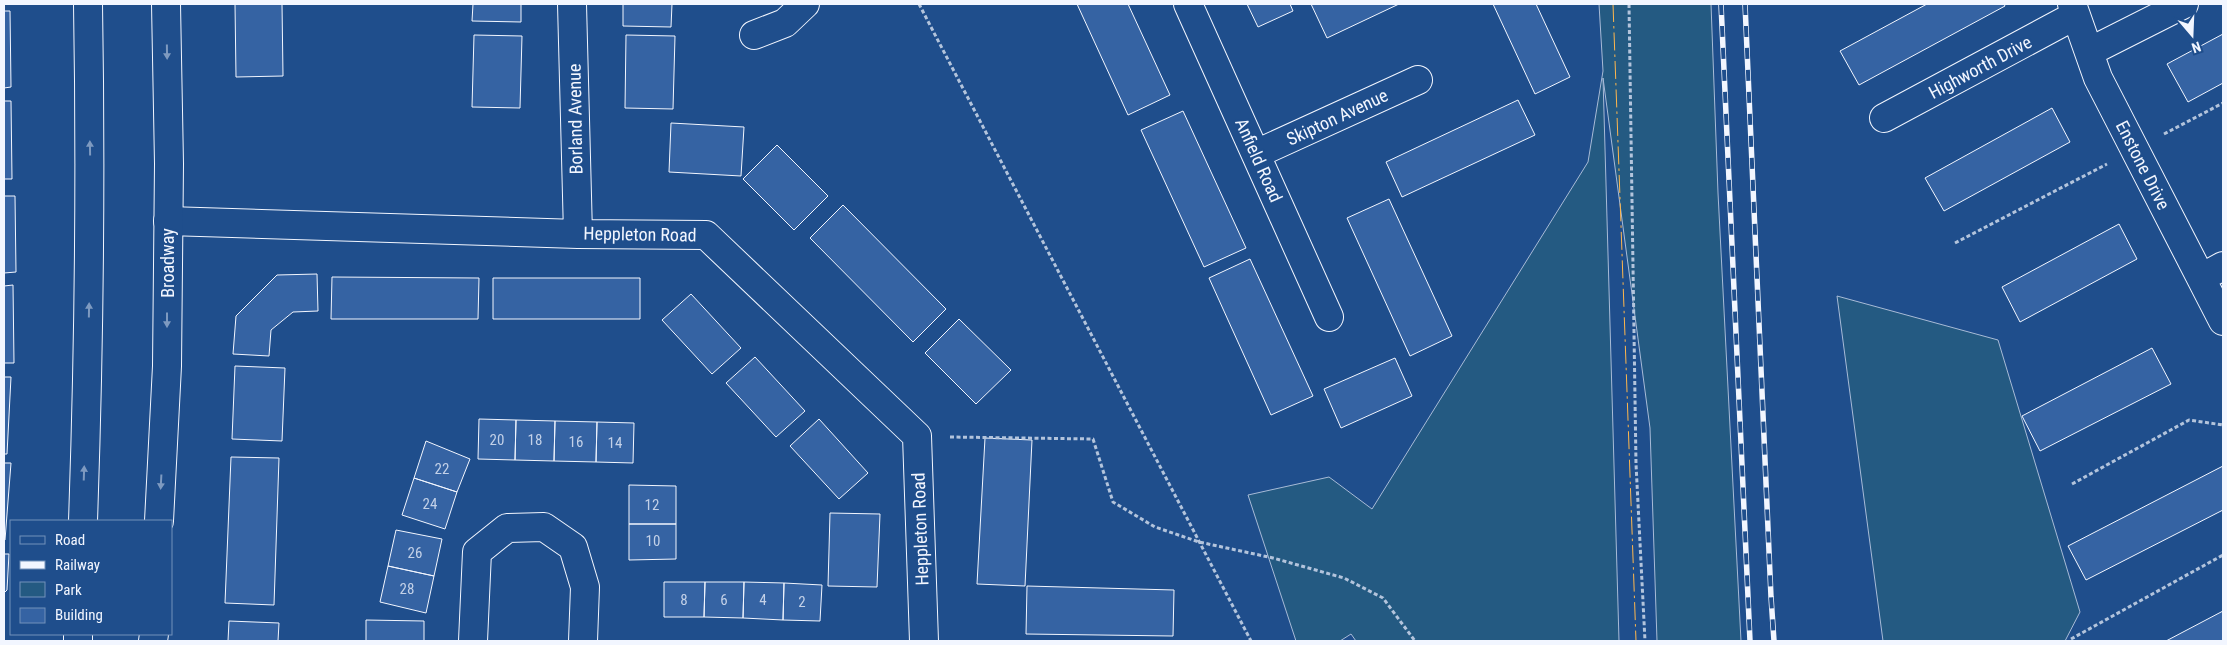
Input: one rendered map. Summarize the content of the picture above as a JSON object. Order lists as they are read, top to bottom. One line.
{"streets":{"main road":["Highworth Drive","Skipton Avenue","Borland Avenue","Anfield Road","Enstone Drive","Heppleton Road","Broadway"]},"crossings":[["Highworth Drive","Enstone Drive"],["Skipton Avenue","Anfield Road"],["Borland Avenue","Heppleton Road"],["Heppleton Road","Broadway"]],"house_numbers":["20","18","16","14","22","24","12","10","26","28","8","6","4","2"],"legend":["Road","Railway","Park","Building"],"north":"bottom"}
